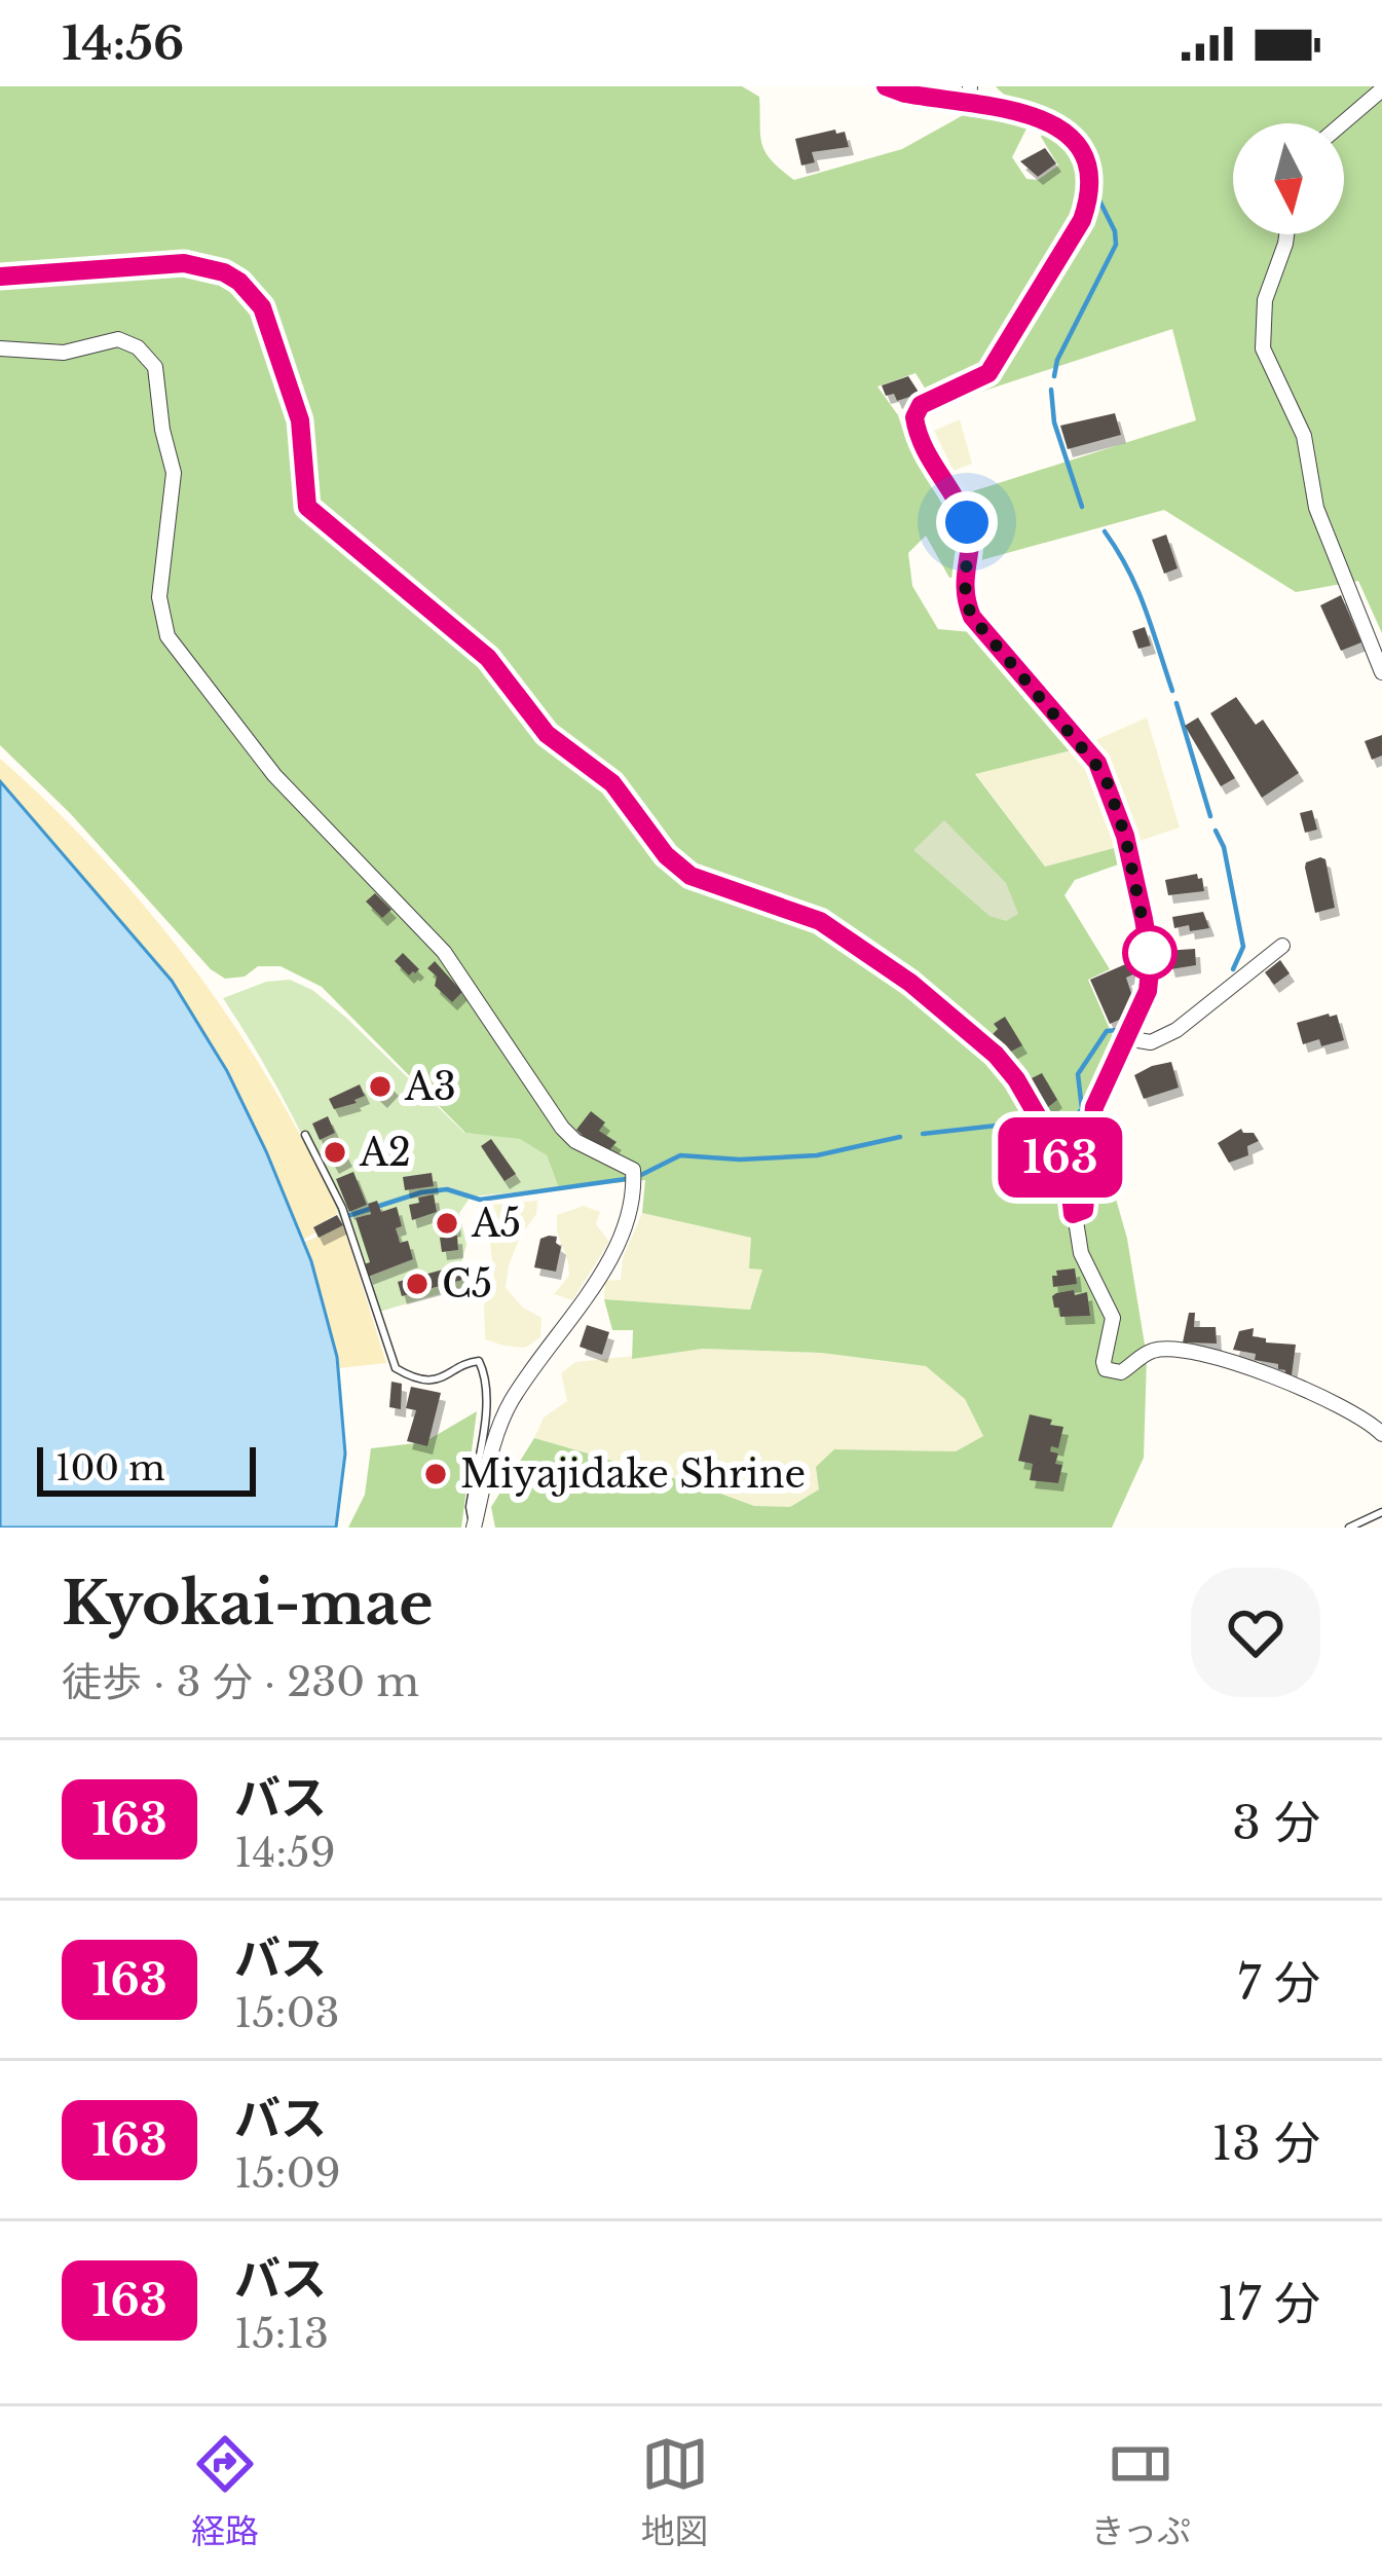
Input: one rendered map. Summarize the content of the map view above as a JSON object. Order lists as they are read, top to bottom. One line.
{"places":["A3","A2","A5","C5","Miyajidake Shrine"],"lines":["bus line 163"],"scale_bar":"100 m","north":"bottom","page":{"status":"14:56","on_map":"163","scale":"100 m","heading":["Kyokai-mae","徒歩 · 3 分 · 230 m"],"list":[{"mark":"163","name":"バス","note":"14:59","value":"3 分"},{"mark":"163","name":"バス","note":"15:03","value":"7 分"},{"mark":"163","name":"バス","note":"15:09","value":"13 分"},{"mark":"163","name":"バス","note":"15:13","value":"17 分"}],"tabs":["経路","地図","きっぷ"]}}
